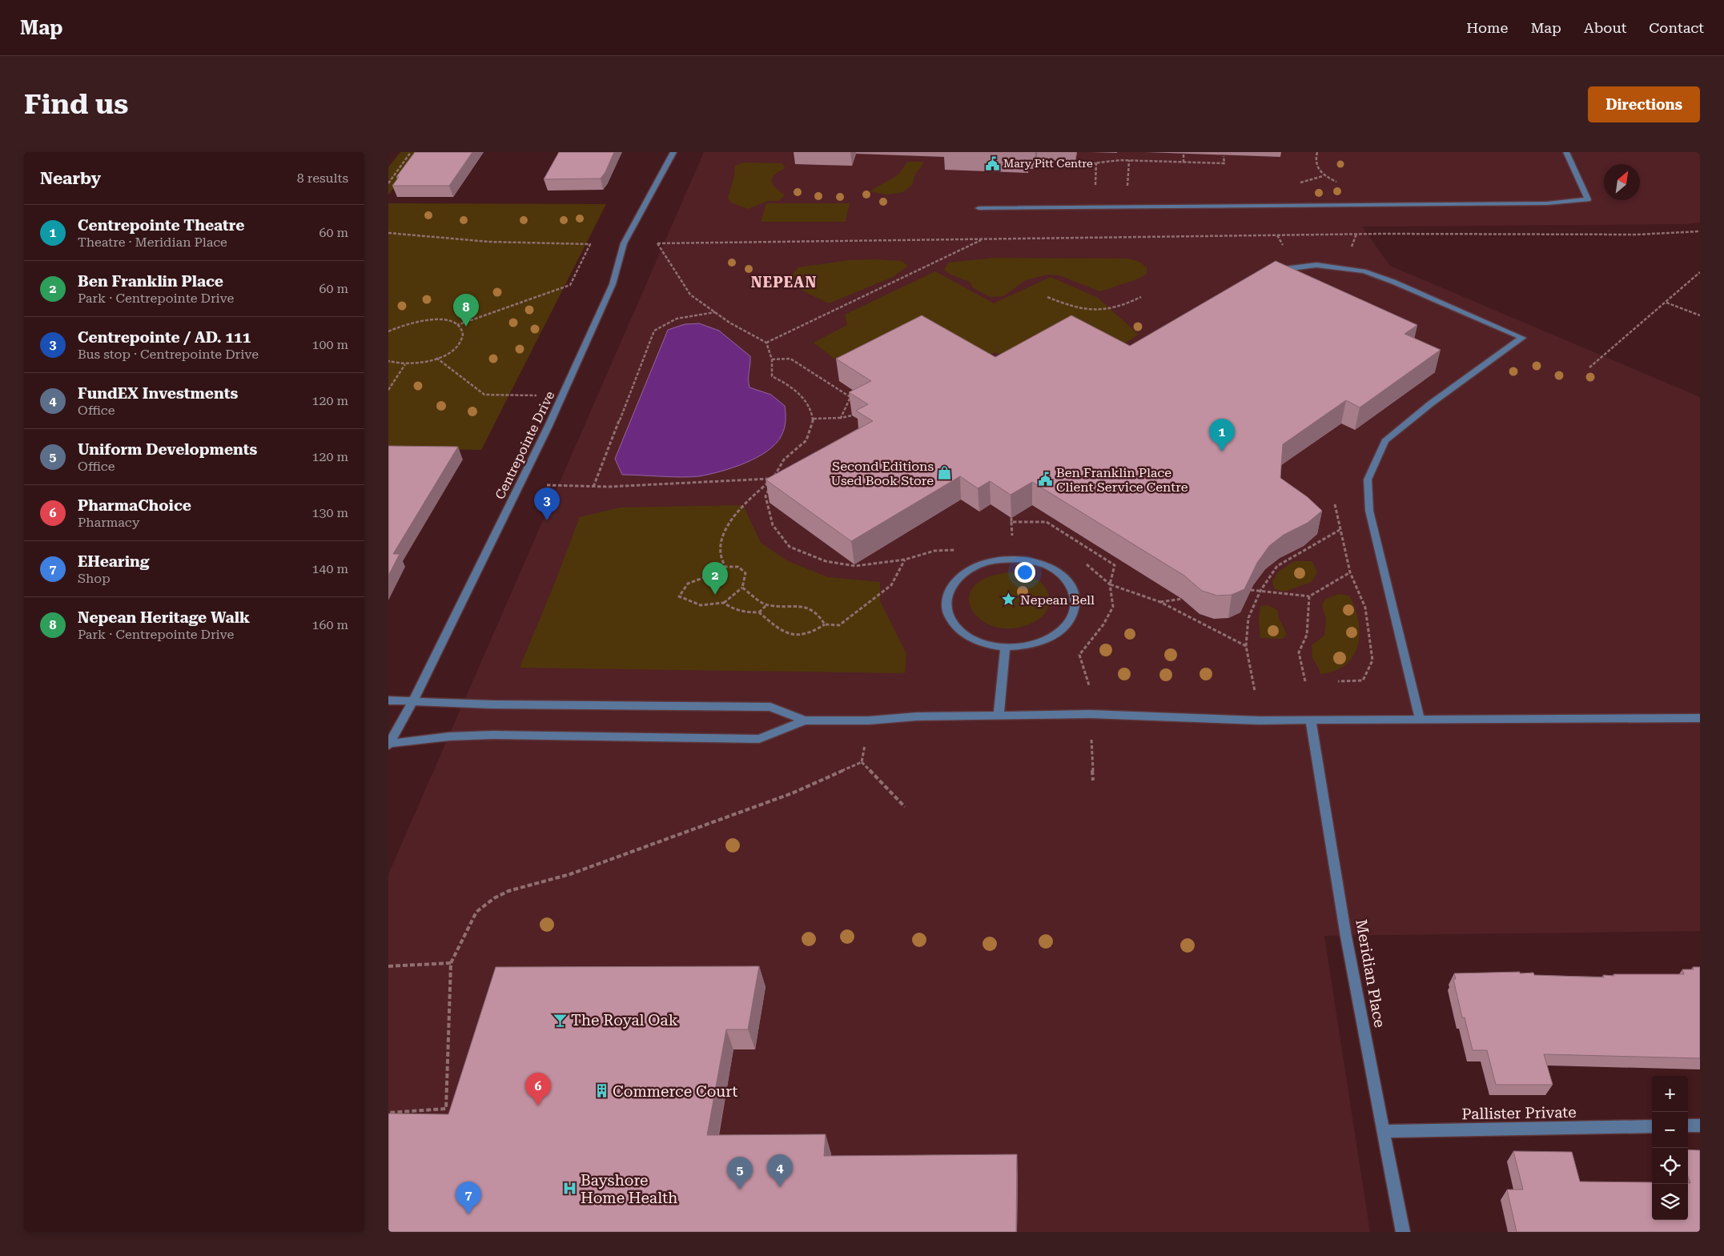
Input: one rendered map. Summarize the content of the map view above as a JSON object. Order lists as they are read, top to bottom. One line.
{"streets":{"street":["Centrepointe Drive","Meridian Place","Pallister Private"]},"crossings":[["Meridian Place","Pallister Private"]],"districts":["NEPEAN"],"places":{"public building":["Mary Pitt Centre","Ben Franklin Place Client Service Centre"],"shop":["Second Editions Used Book Store"],"place":["Nepean Bell"],"bar":["The Royal Oak"],"building":["Commerce Court"],"hospital":["Bayshore Home Health"]},"north":"top right","page":{"header":"Map","nav":["Home","Map","About","Contact"],"buttons":"Directions","title":"Find us","heading":["Nearby","8 results"],"list":[{"mark":"1","name":"Centrepointe Theatre","note":"Theatre · Meridian Place","value":"60 m"},{"mark":"2","name":"Ben Franklin Place","note":"Park · Centrepointe Drive","value":"60 m"},{"mark":"3","name":"Centrepointe / AD. 111","note":"Bus stop · Centrepointe Drive","value":"100 m"},{"mark":"4","name":"FundEX Investments","note":"Office","value":"120 m"},{"mark":"5","name":"Uniform Developments","note":"Office","value":"120 m"},{"mark":"6","name":"PharmaChoice","note":"Pharmacy","value":"130 m"},{"mark":"7","name":"EHearing","note":"Shop","value":"140 m"},{"mark":"8","name":"Nepean Heritage Walk","note":"Park · Centrepointe Drive","value":"160 m"}],"pins":["8","1","3","2","6","4","5","7"],"map_buttons":["+","−"]}}
